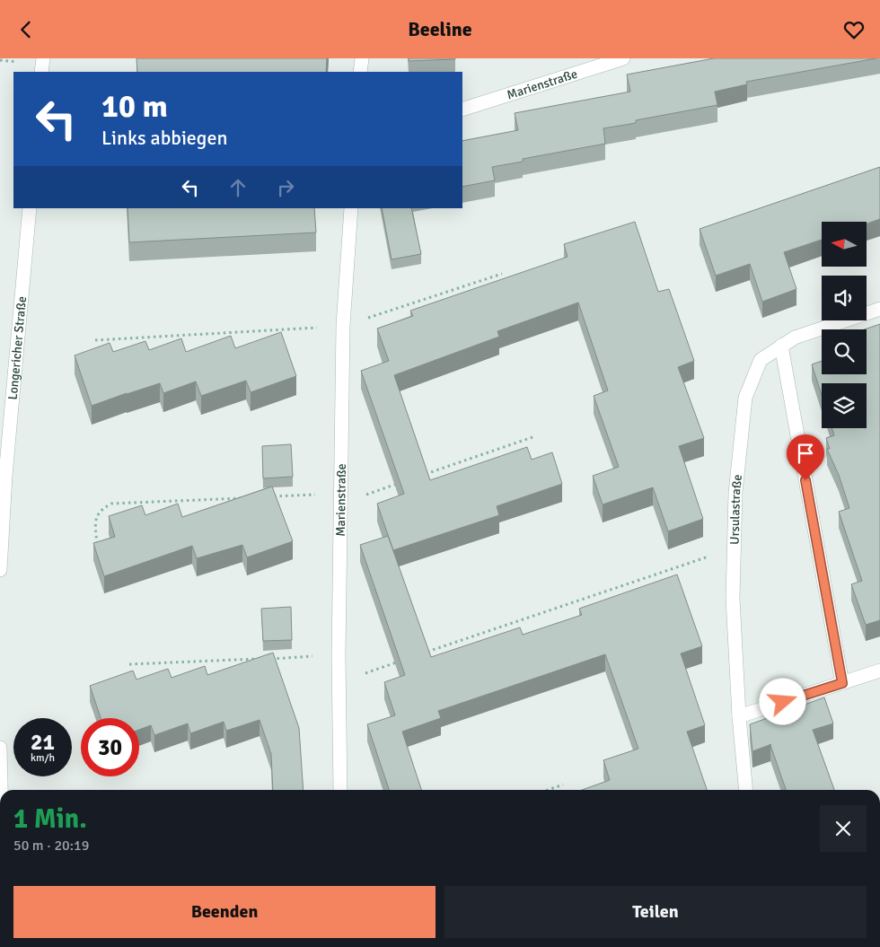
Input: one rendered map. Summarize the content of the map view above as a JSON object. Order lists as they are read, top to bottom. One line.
{"streets":{"street":["Marienstraße","Longericher Straße","Ursulastraße"]},"north":"left","page":{"header":"Beeline","turn":["10 m","Links abbiegen"],"speed":"21 km/h","limit":"30","heading":["1 Min.","50 m · 20:19"],"buttons":["Beenden","Teilen"]}}
